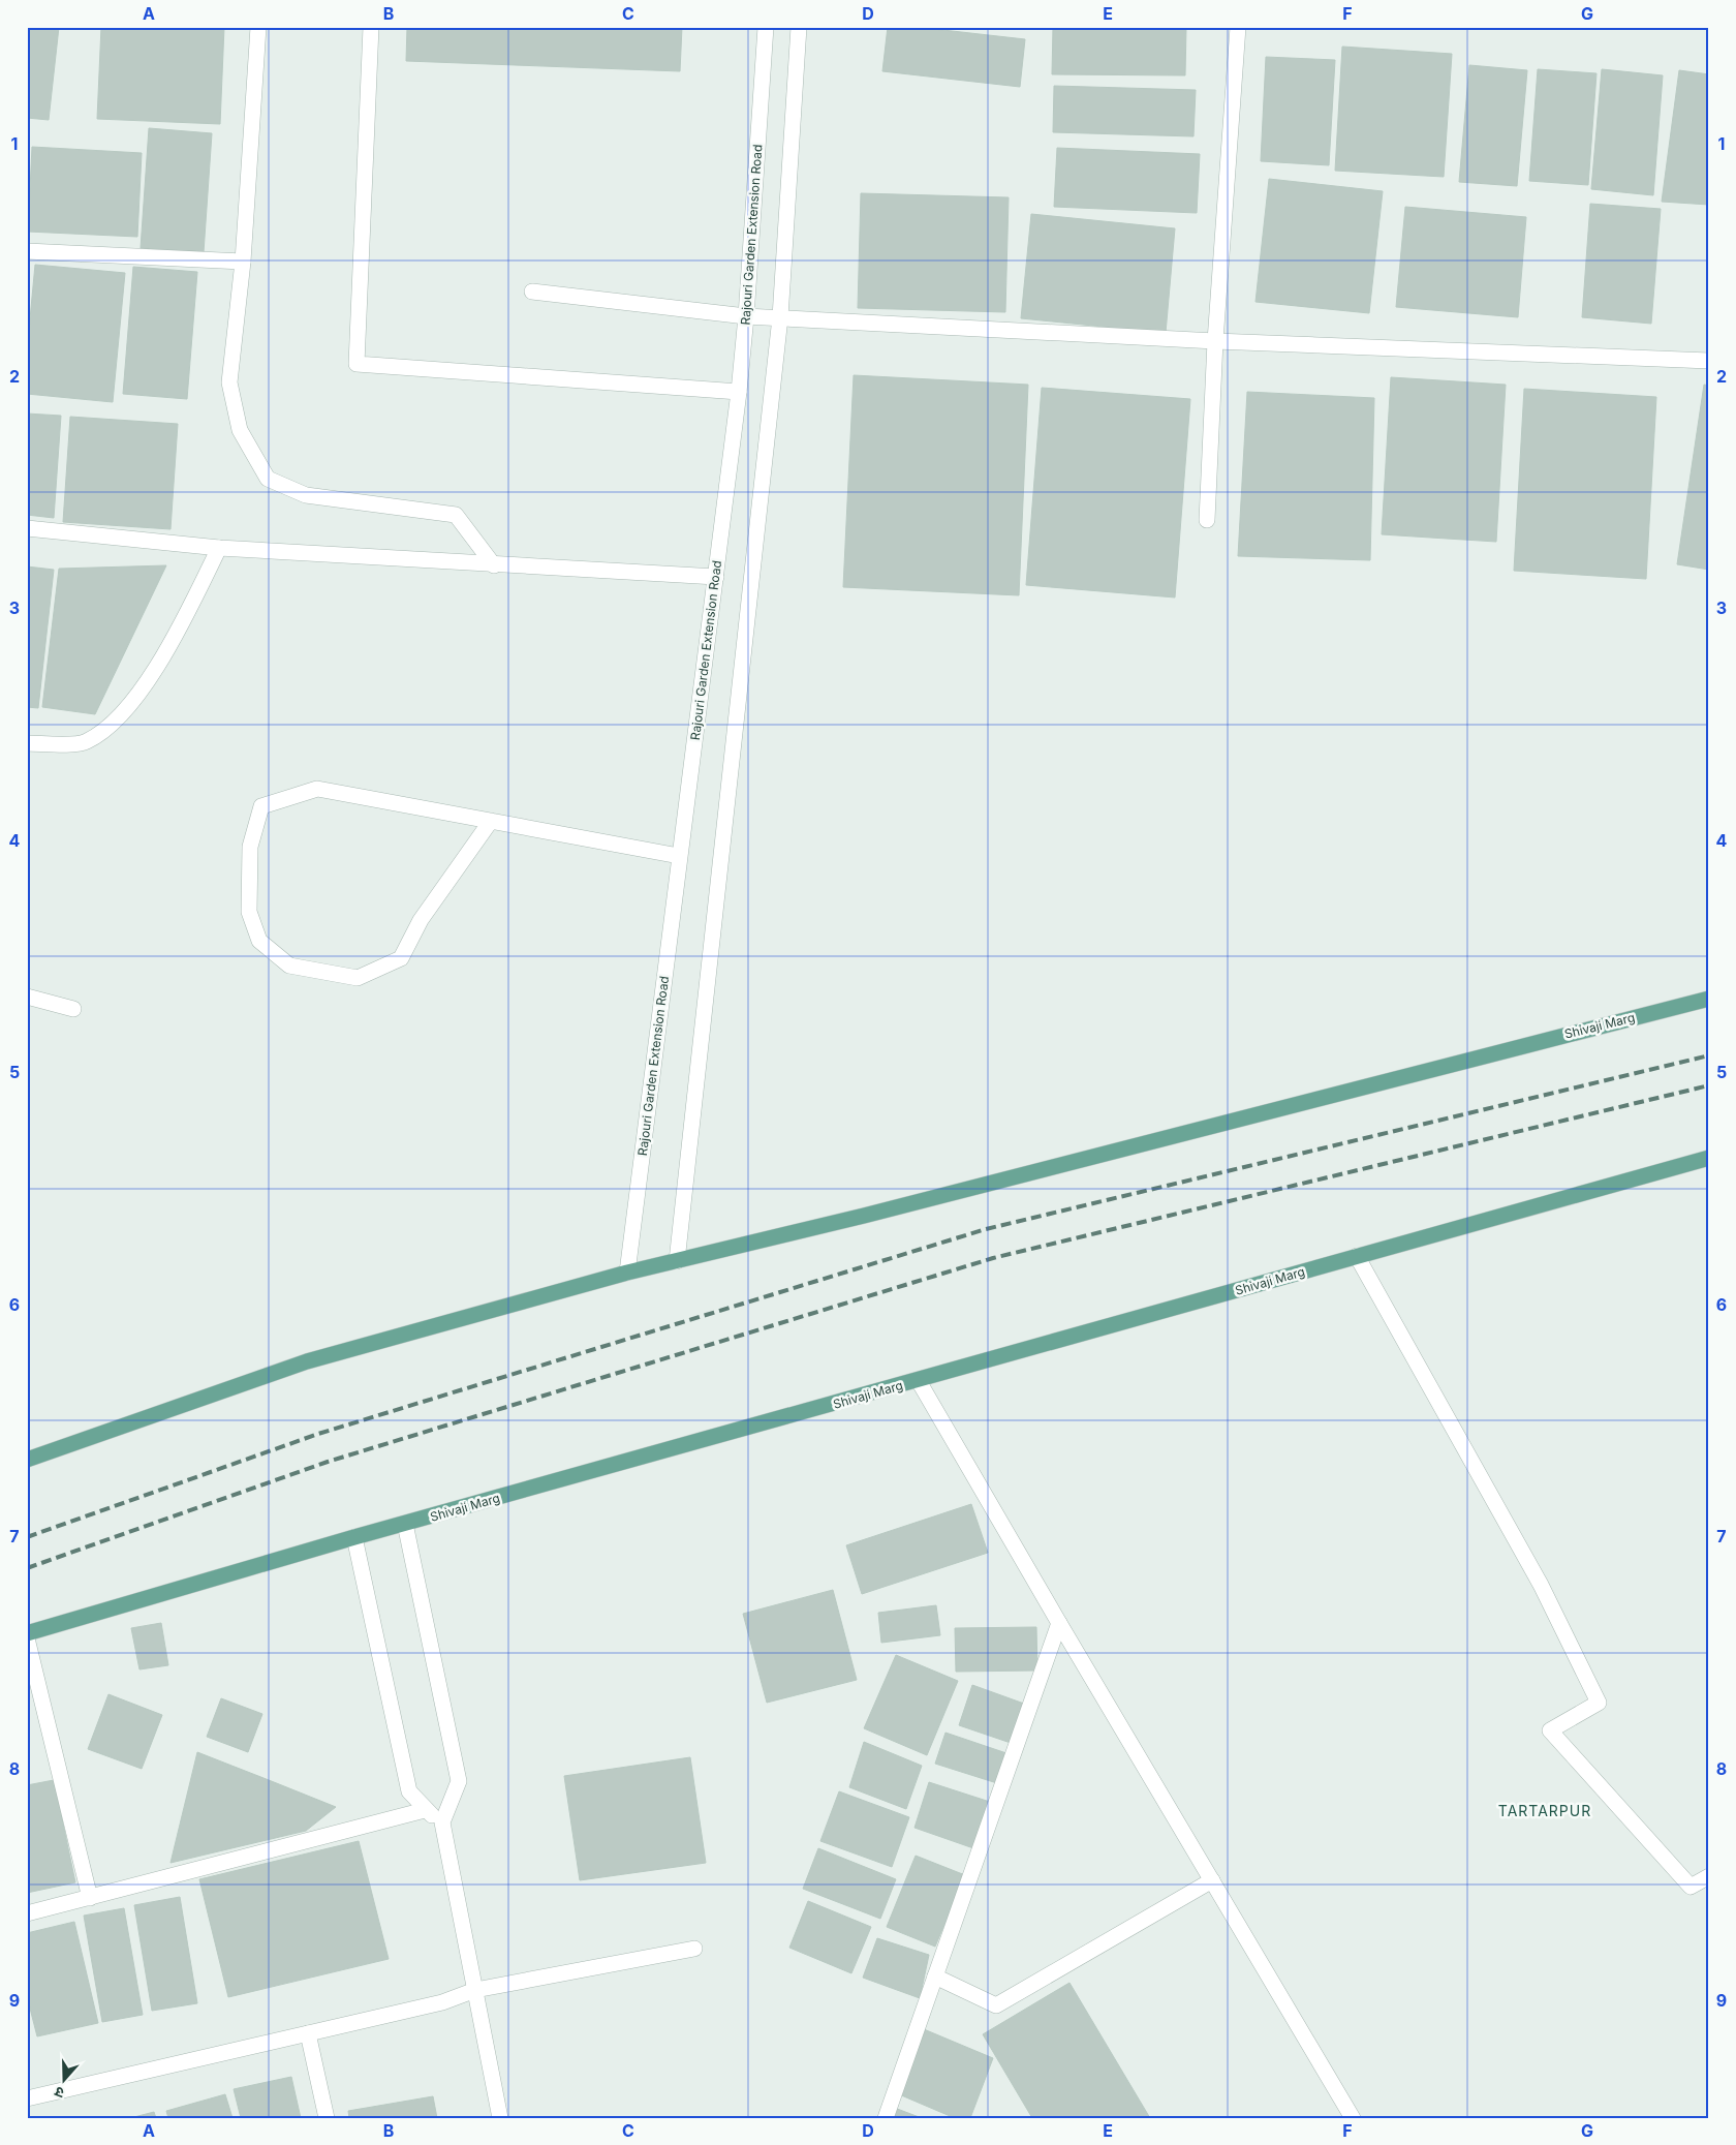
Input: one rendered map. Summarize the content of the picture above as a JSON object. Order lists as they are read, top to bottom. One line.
{"streets":{"main road":["Shivaji Marg"],"street":["Rajouri Garden Extension Road"]},"crossings":[["Rajouri Garden Extension Road","Shivaji Marg"]],"districts":["TARTARPUR"],"north":"bottom","grid":{"columns":["A","B","C","D","E","F","G"],"rows":["1","2","3","4","5","6","7","8","9"]}}
